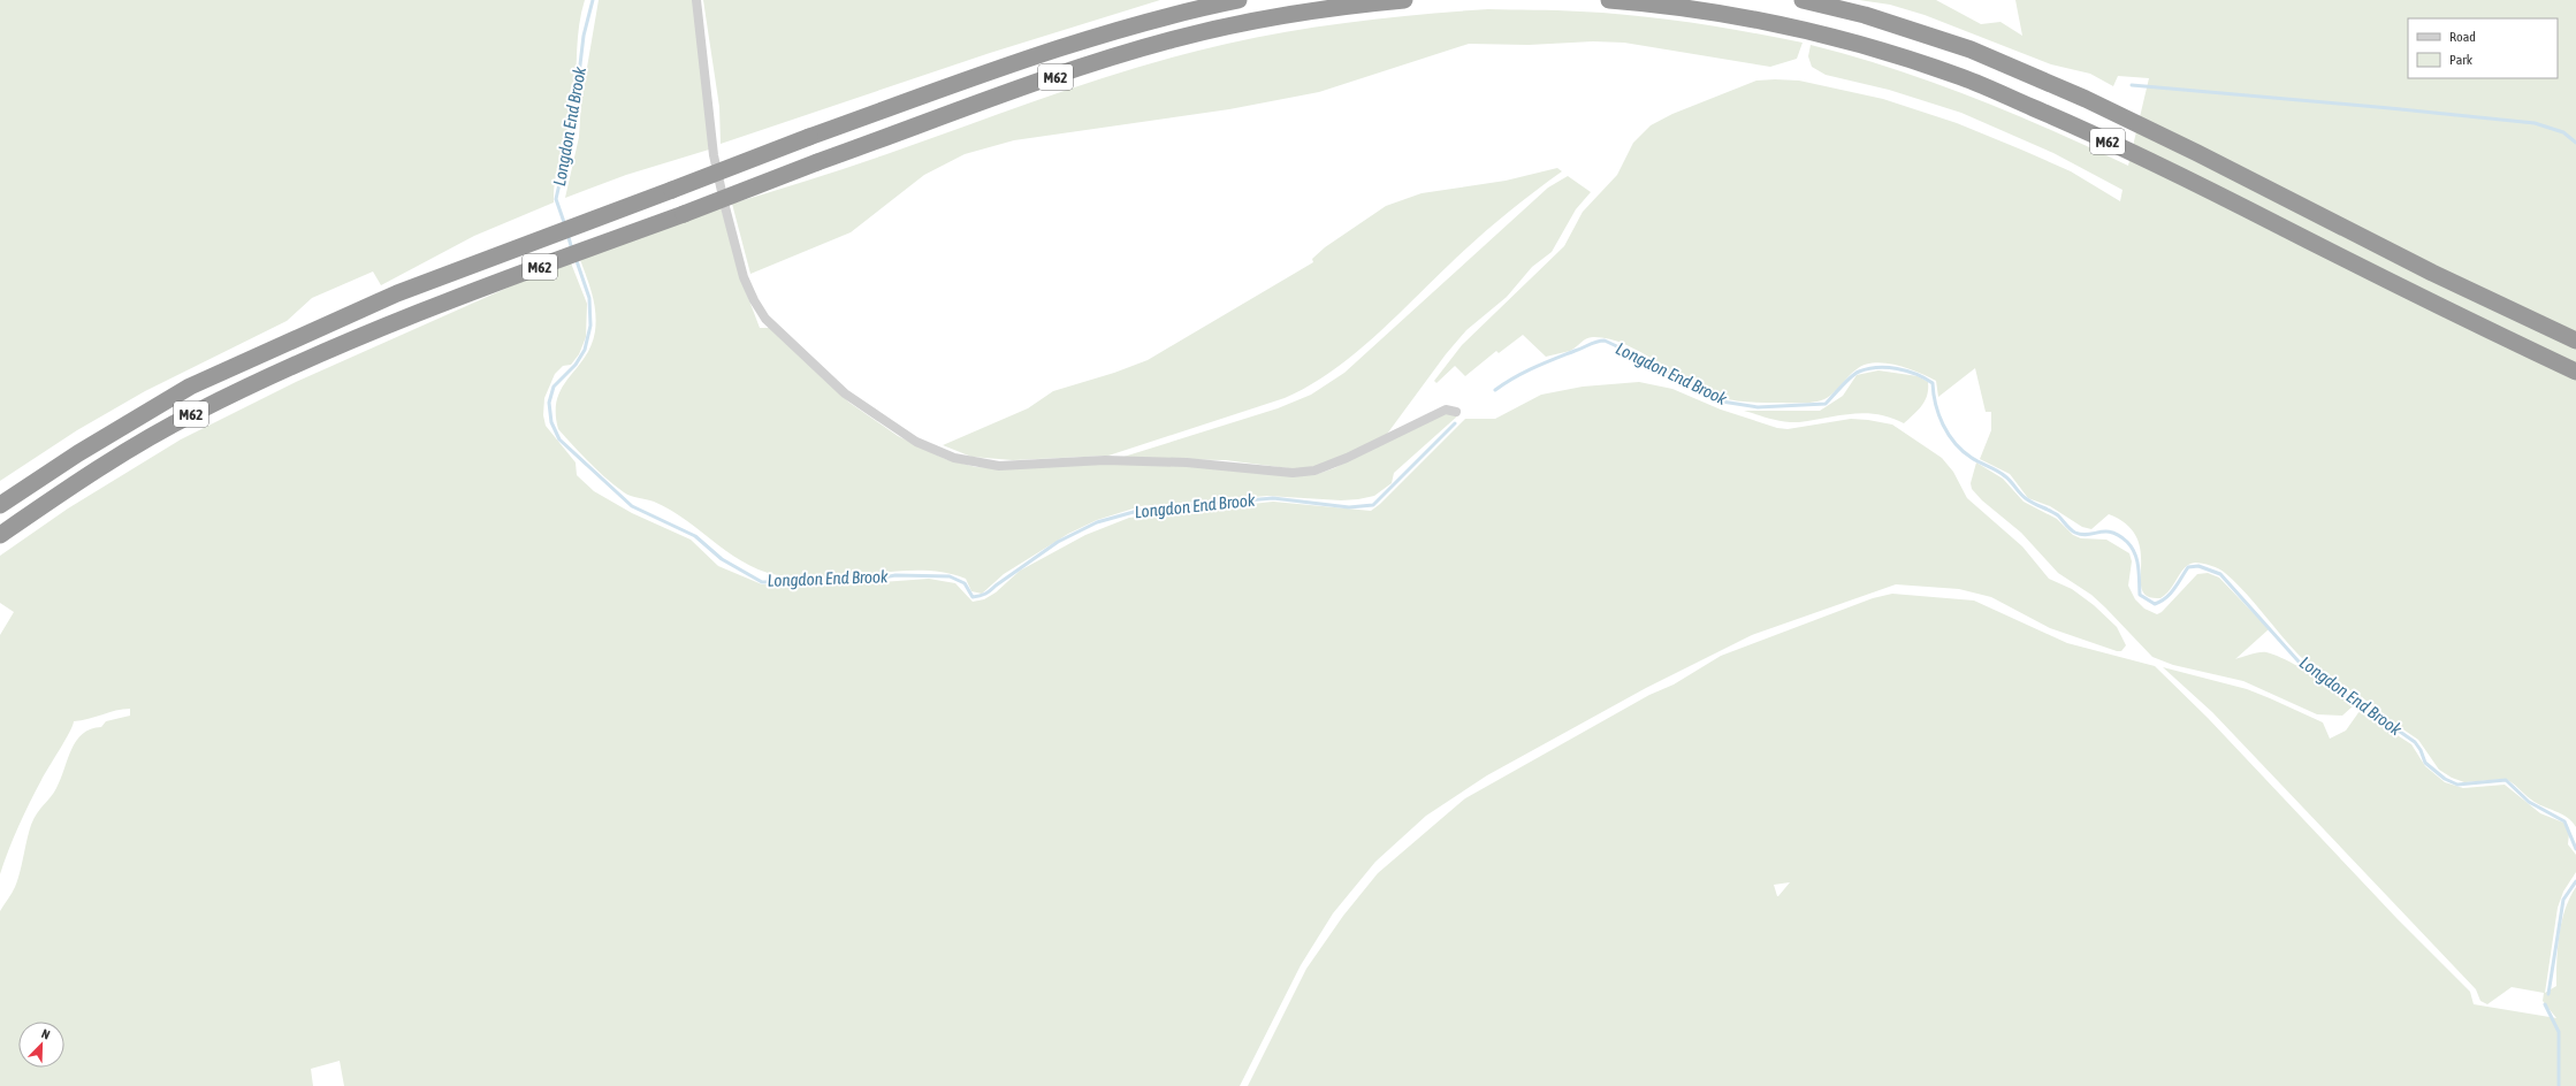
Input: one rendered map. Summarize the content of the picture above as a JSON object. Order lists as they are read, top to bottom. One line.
{"streets":{"highway":["M62"]},"water":["Longdon End Brook"],"legend":["Road","Park"],"north":"top right"}
